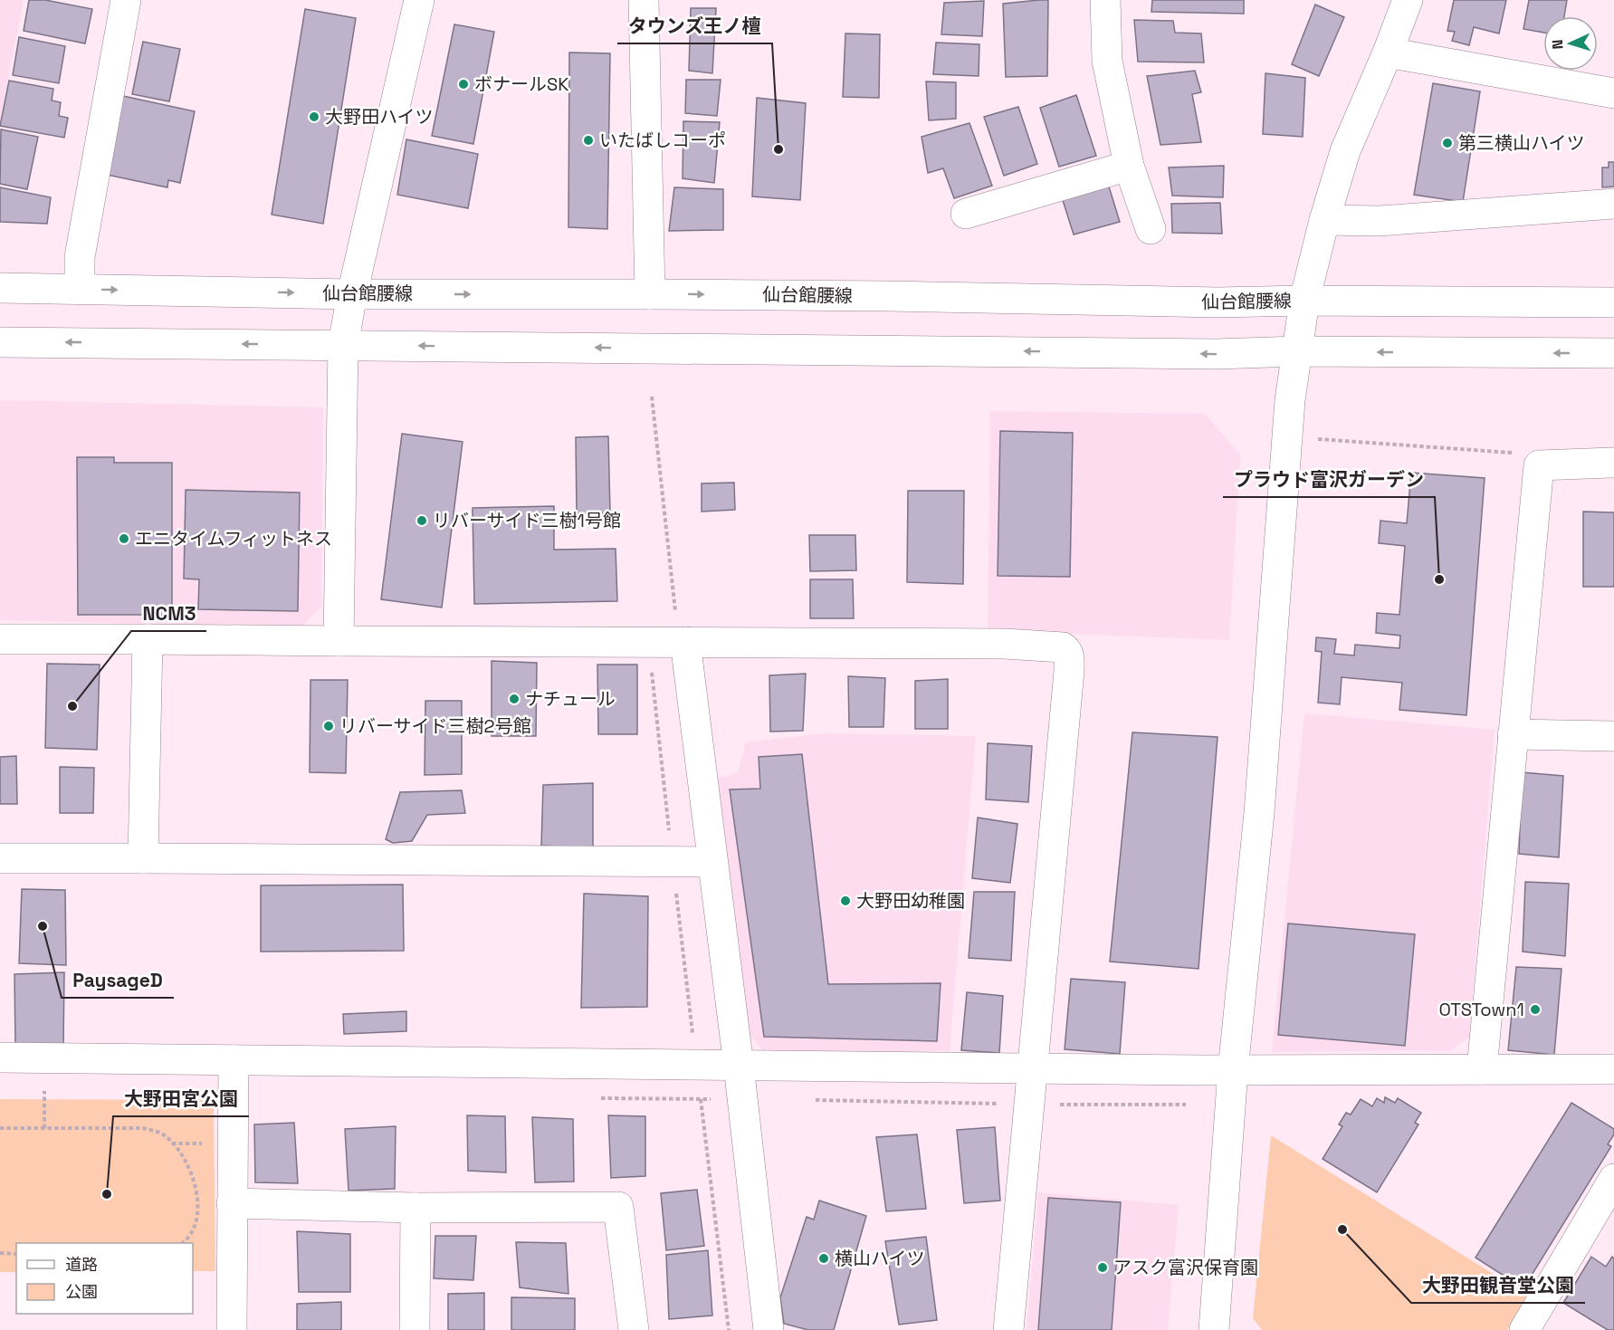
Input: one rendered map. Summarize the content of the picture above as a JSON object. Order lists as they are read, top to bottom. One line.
{"streets":{"street":["仙台館腰線"]},"places":["ボナールSK","大野田ハイツ","いたばしコーポ","第三横山ハイツ","タウンズ王ノ檀","リバーサイド三樹1号館","エニタイムフィットネス","プラウド富沢ガーデン","ナチュール","NCM3","リバーサイド三樹2号館","大野田幼稚園","PaysageD","OTSTown1","大野田宮公園","大野田観音堂公園","横山ハイツ","アスク富沢保育園"],"legend":["道路","公園"],"north":"left"}
